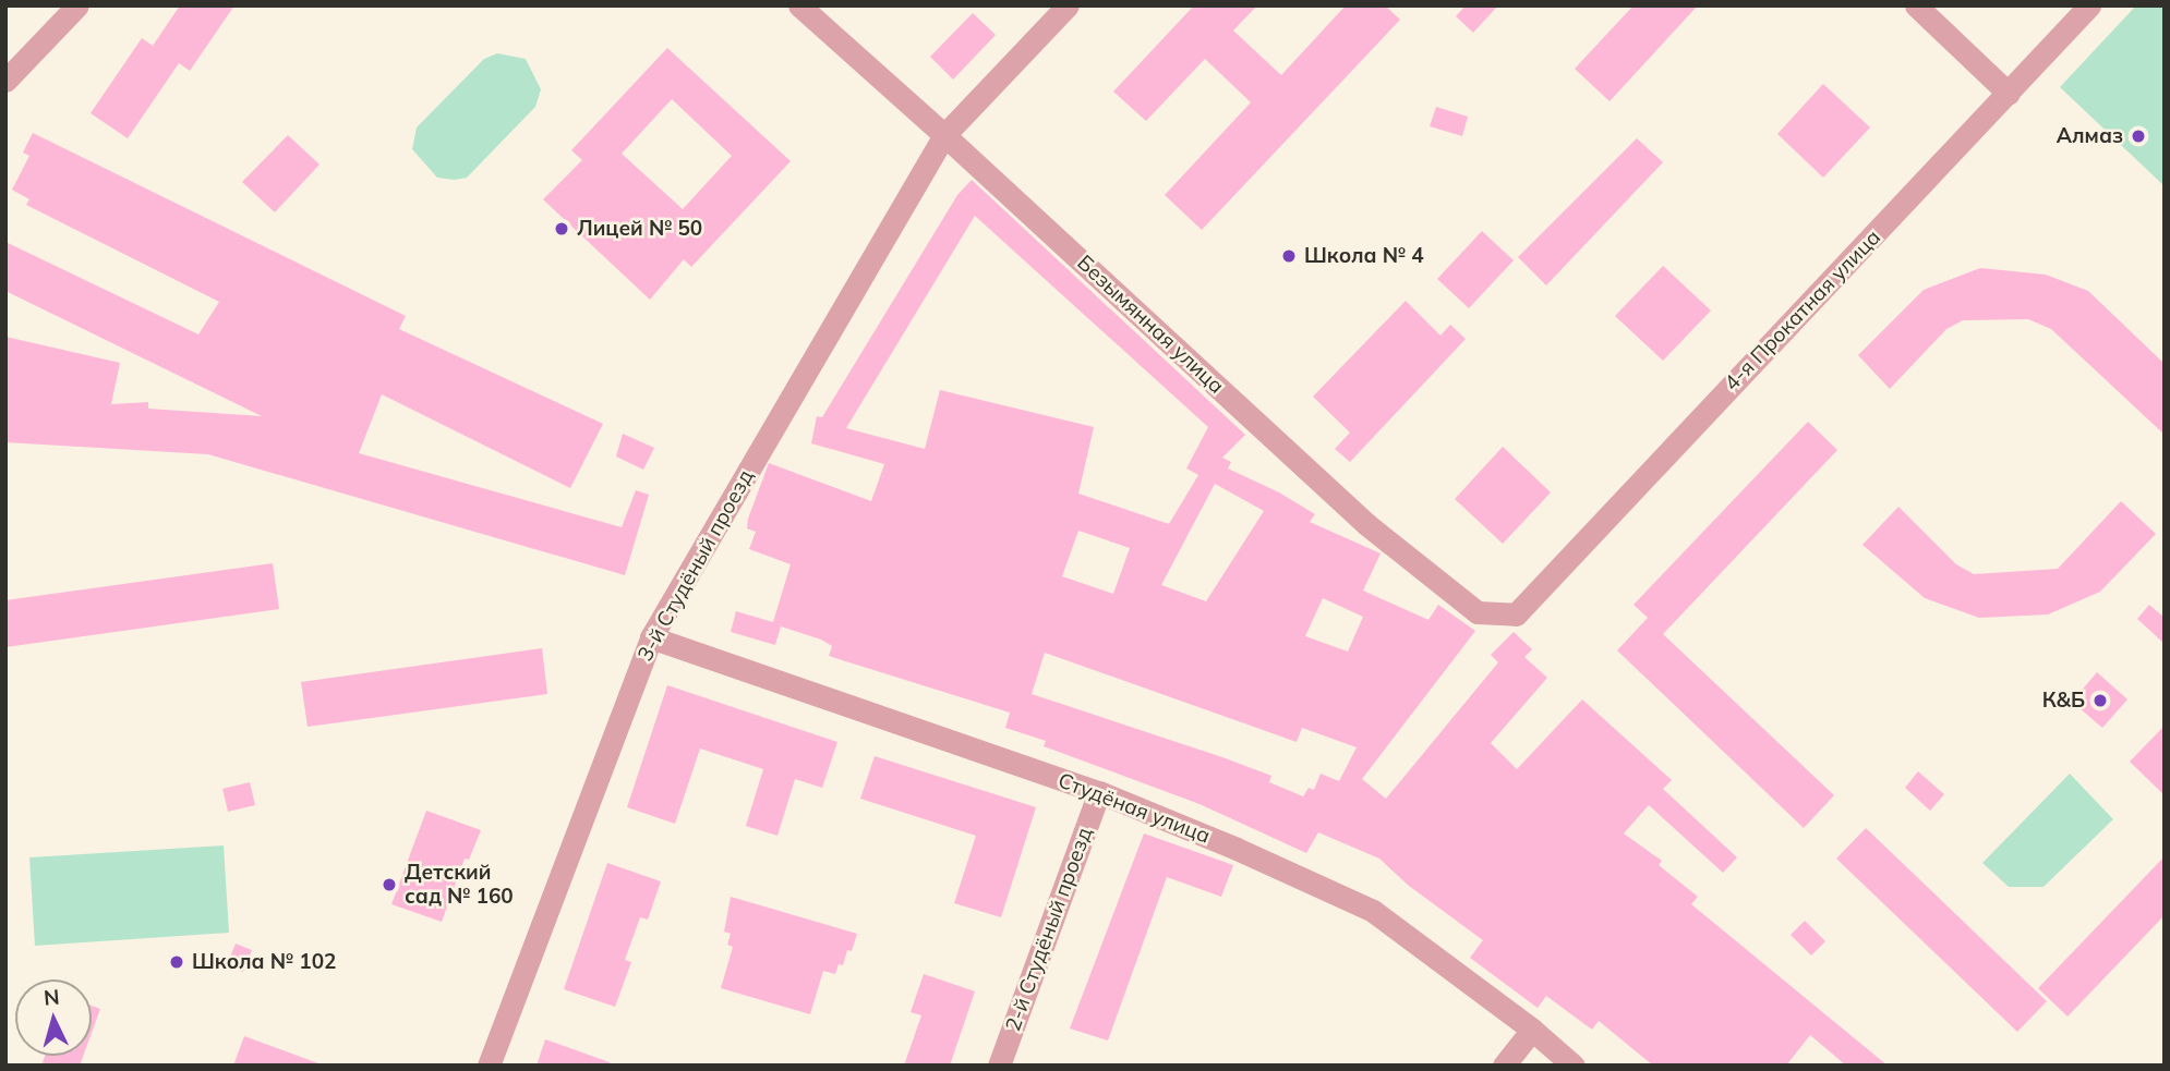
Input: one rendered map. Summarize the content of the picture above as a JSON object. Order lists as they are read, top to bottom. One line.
{"streets":{"street":["4-я Прокатная улица","Безымянная улица","3-й Студёный проезд","Студёная улица","2-й Студёный проезд"]},"crossings":[["4-я Прокатная улица","Безымянная улица"],["Безымянная улица","3-й Студёный проезд"],["3-й Студёный проезд","Студёная улица"],["Студёная улица","2-й Студёный проезд"]],"places":["Алмаз","Лицей № 50","Школа № 4","К&Б","Детский сад № 160","Школа № 102"],"north":"top"}
